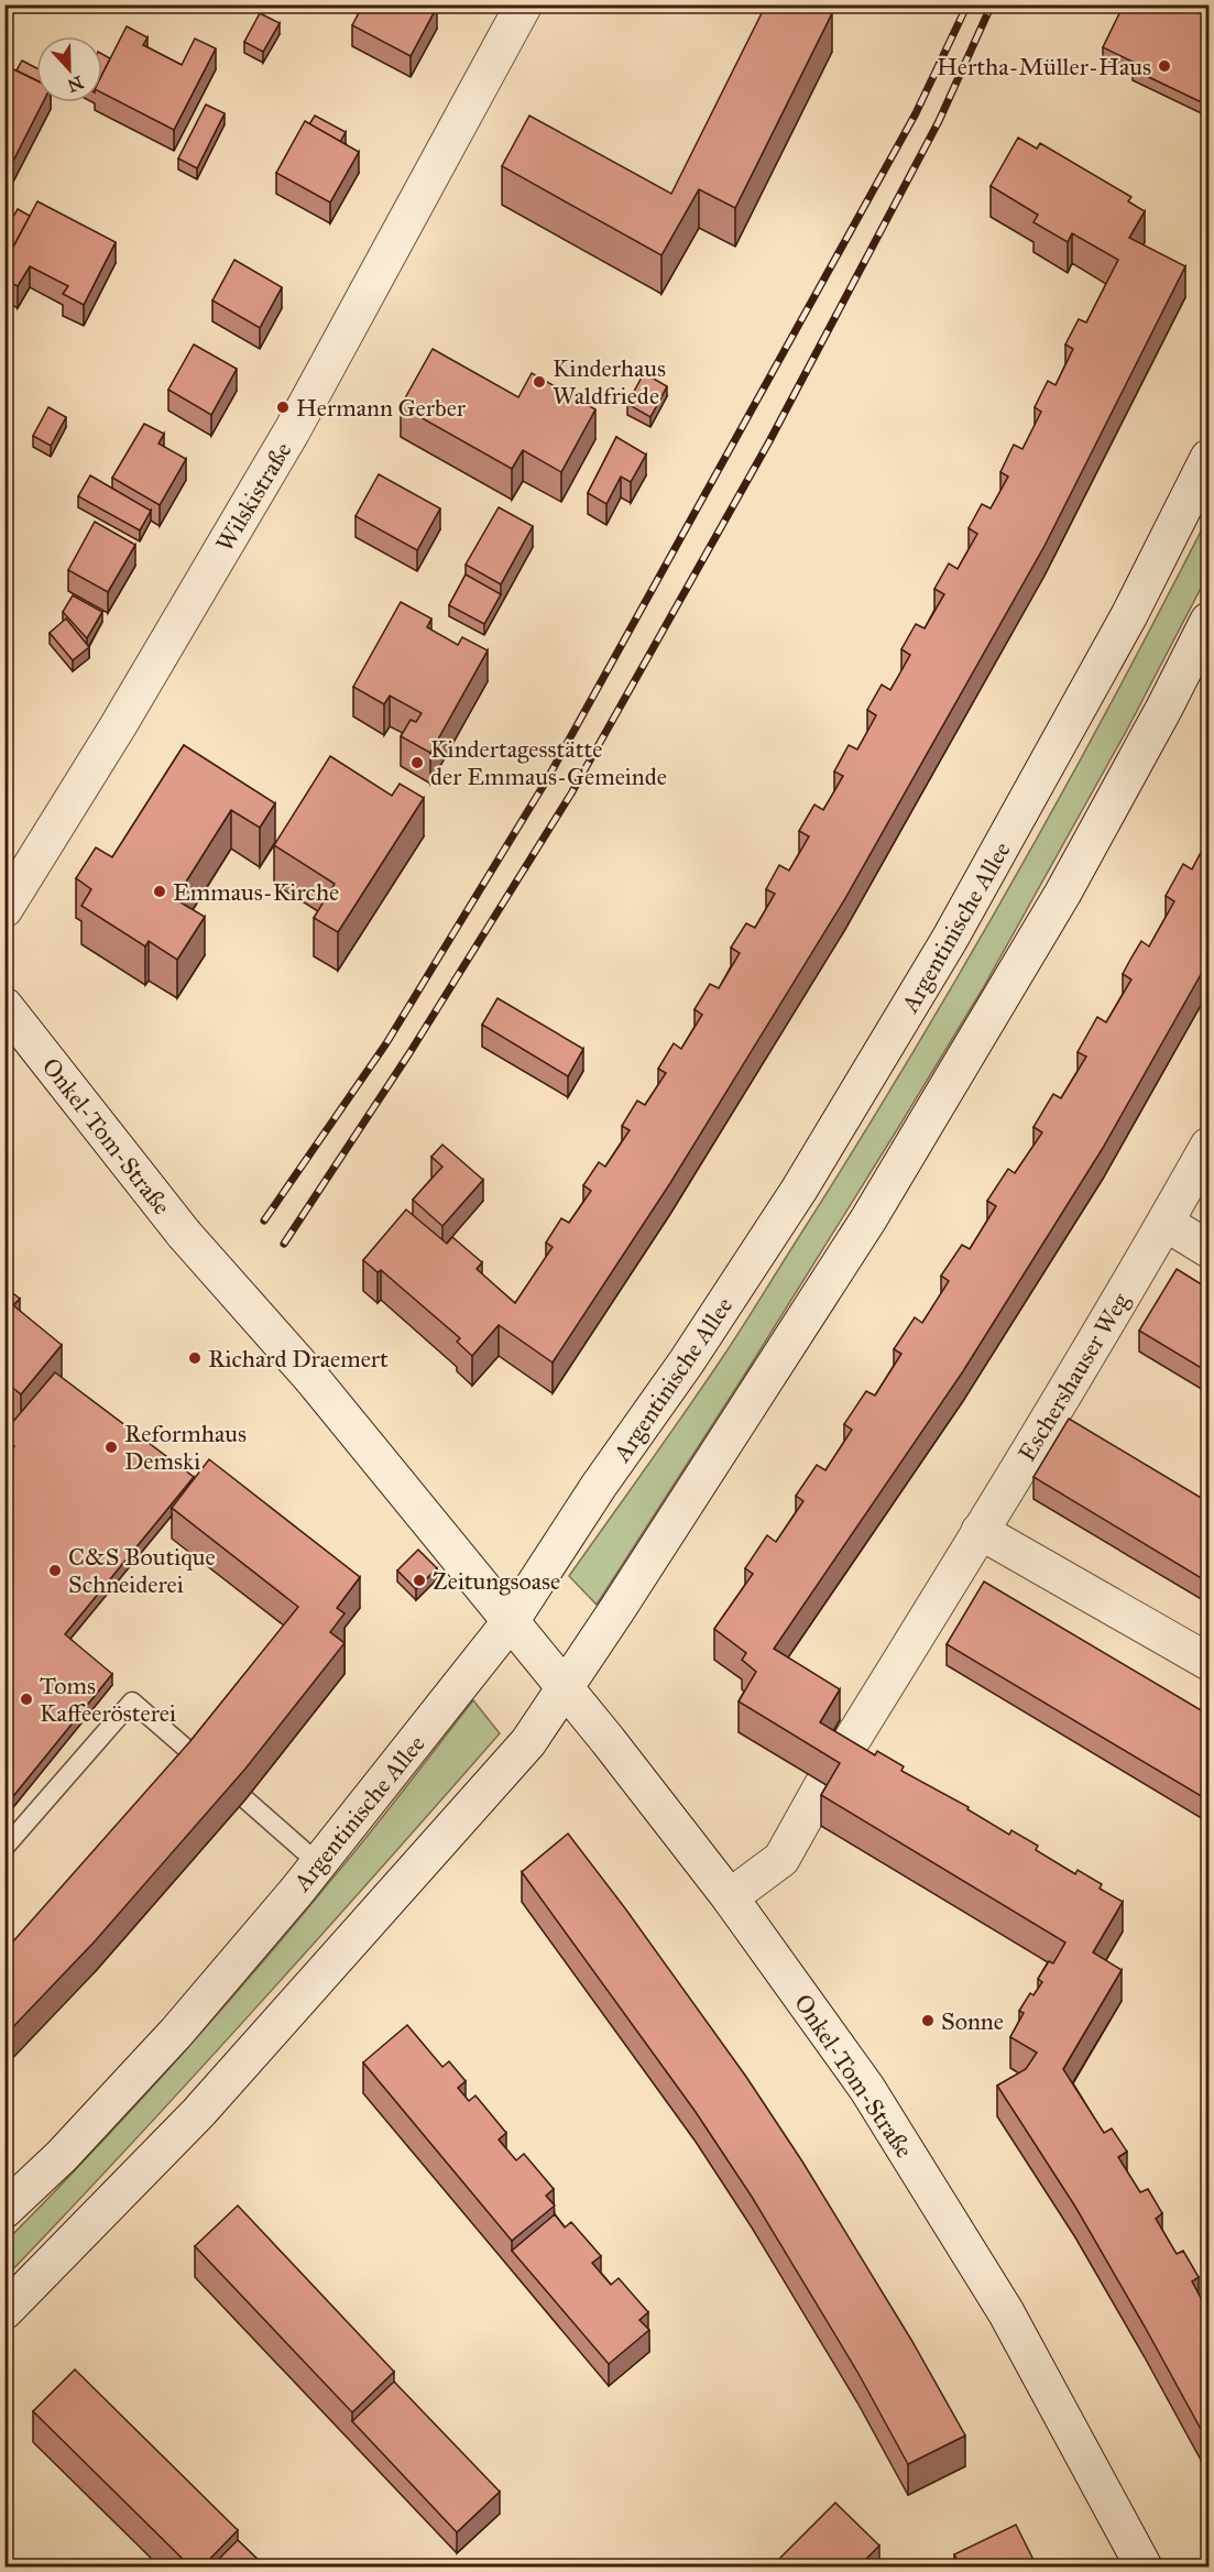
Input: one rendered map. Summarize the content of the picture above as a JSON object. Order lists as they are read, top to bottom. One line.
{"streets":{"main road":["Wilskistraße","Argentinische Allee","Onkel-Tom-Straße","Eschershauser Weg"]},"crossings":[["Argentinische Allee","Onkel-Tom-Straße"],["Onkel-Tom-Straße","Eschershauser Weg"]],"places":["Hertha-Müller-Haus","Kinderhaus Waldfriede","Hermann Gerber","Kindertagesstätte der Emmaus-Gemeinde","Emmaus-Kirche","Richard Draemert","Reformhaus Demski","C&S Boutique Schneiderei","Zeitungsoase","Toms Kaffeerösterei","Sonne"],"north":"bottom"}
